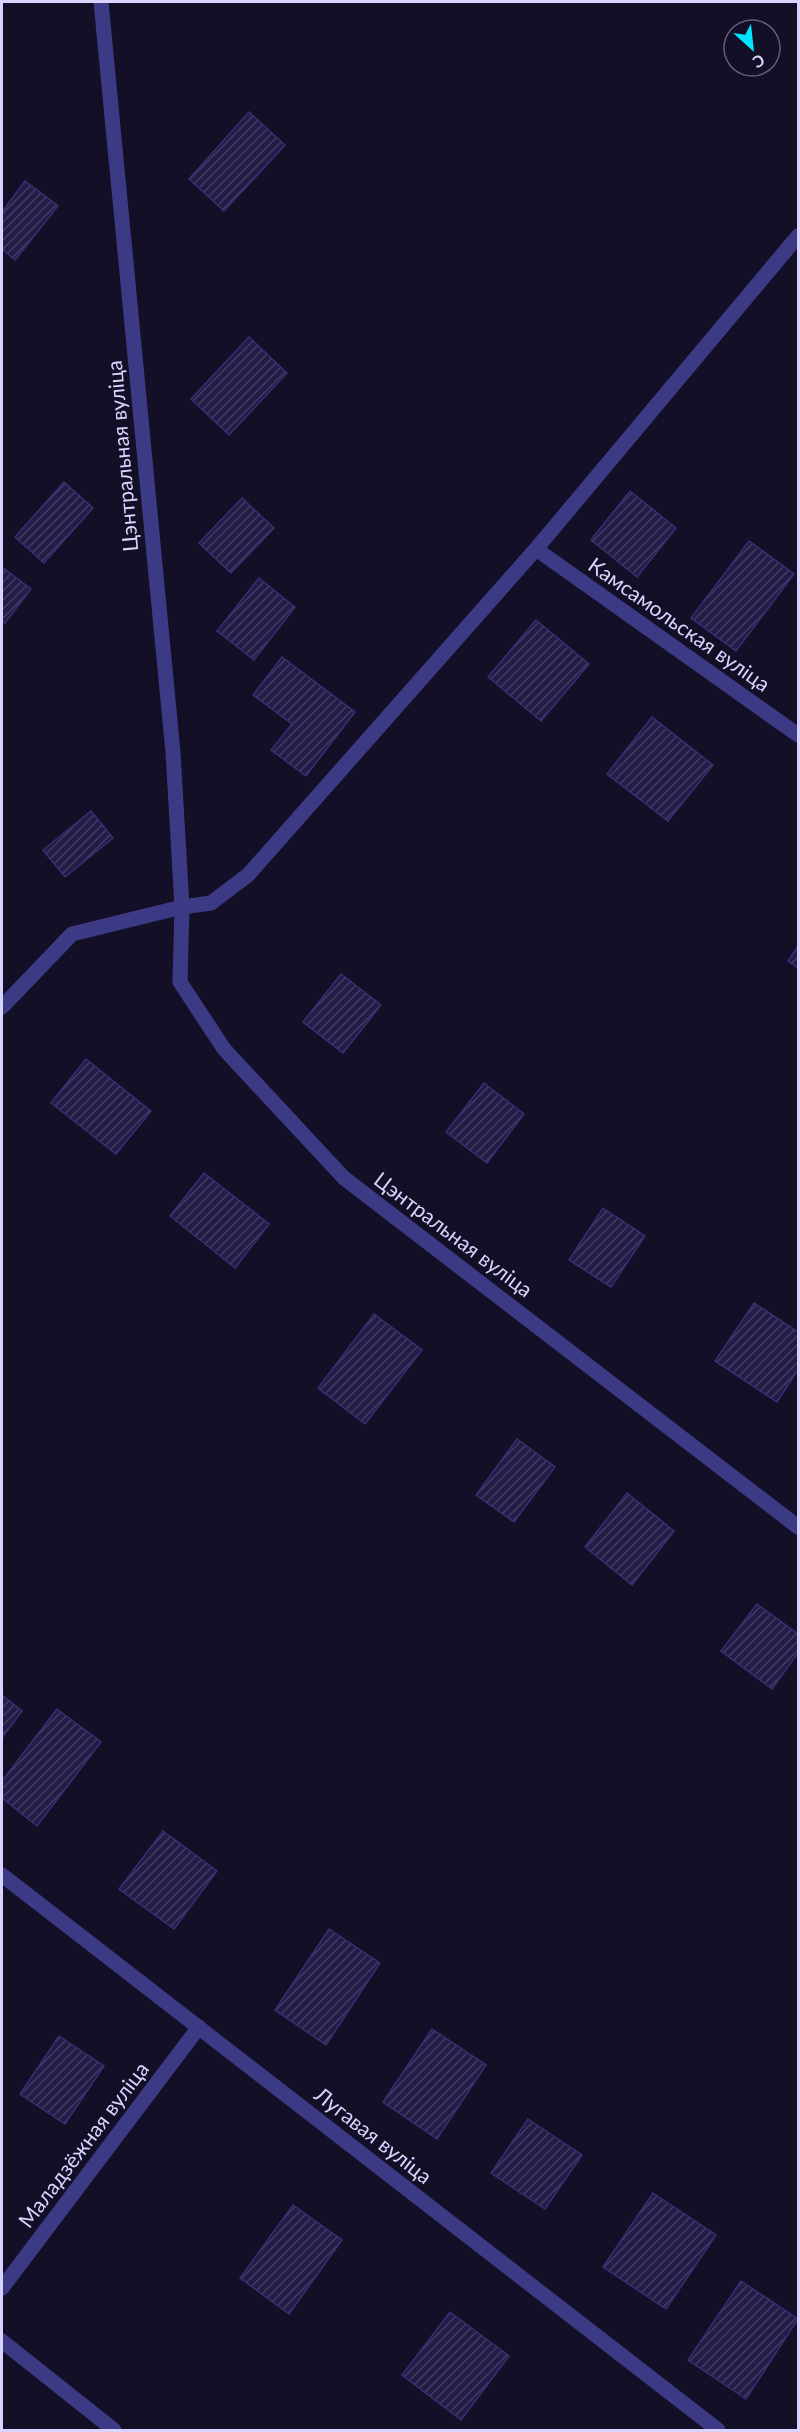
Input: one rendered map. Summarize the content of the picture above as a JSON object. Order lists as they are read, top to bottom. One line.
{"streets":{"street":["Цэнтральная вуліца","Камсамольская вуліца","Лугавая вуліца","Маладзёжная вуліца"]},"crossings":[["Лугавая вуліца","Маладзёжная вуліца"]],"north":"bottom right"}
